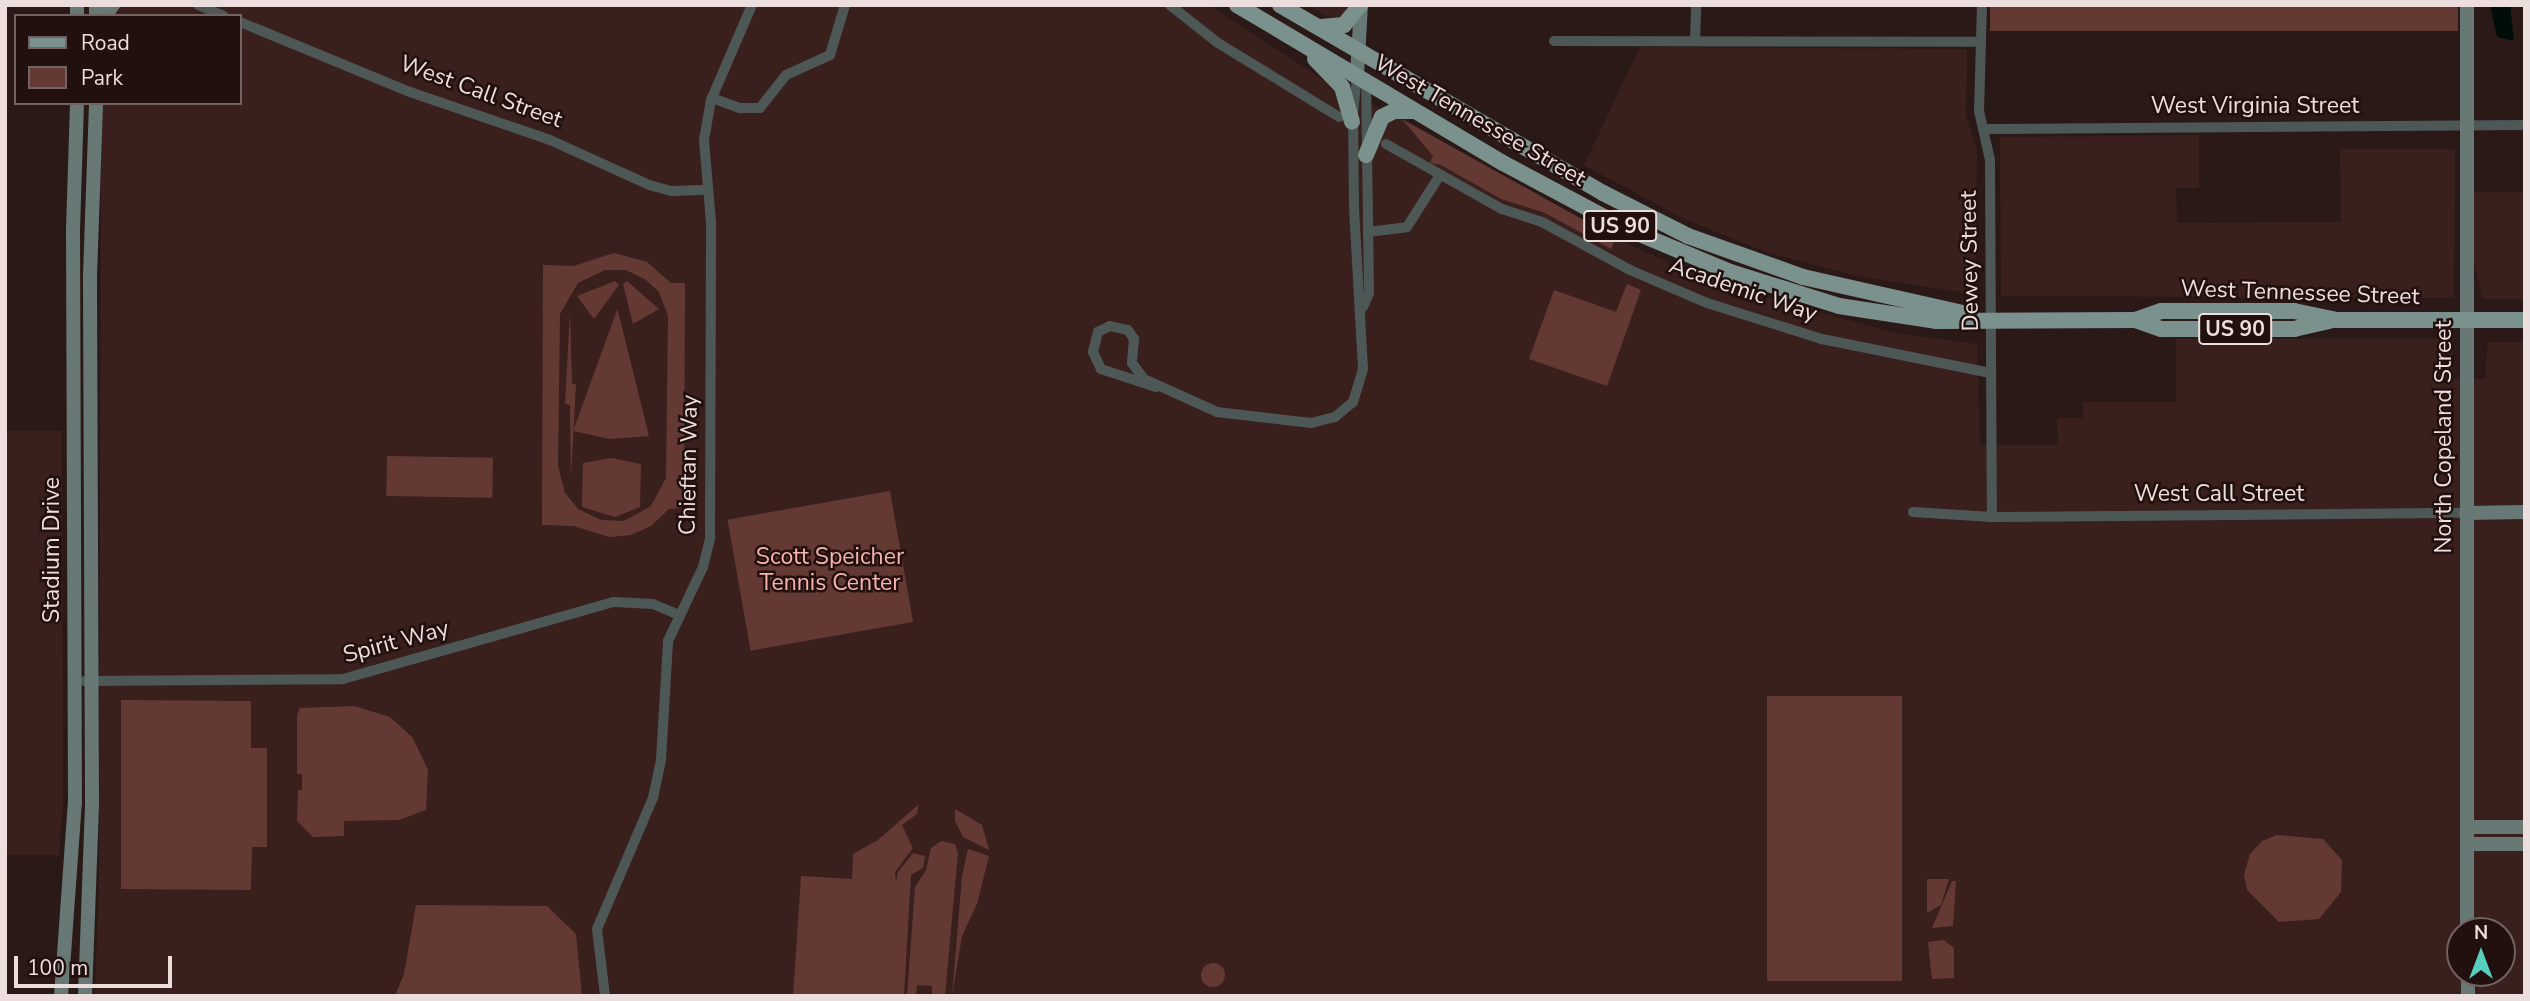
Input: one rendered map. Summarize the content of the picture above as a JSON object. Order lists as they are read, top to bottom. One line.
{"streets":{"main road":["West Call Street","West Tennessee Street","US 90","North Copeland Street","Stadium Drive"],"street":["West Virginia Street","Dewey Street","Academic Way","Chieftan Way","Spirit Way"]},"crossings":[["West Call Street","Dewey Street"],["West Call Street","North Copeland Street"],["West Call Street","Chieftan Way"],["West Virginia Street","Dewey Street"],["West Virginia Street","North Copeland Street"],["West Tennessee Street","Dewey Street"],["West Tennessee Street","North Copeland Street"],["Dewey Street","Academic Way"],["Chieftan Way","Spirit Way"],["Stadium Drive","Spirit Way"]],"parks":["Scott Speicher Tennis Center"],"legend":["Road","Park"],"scale_bar":"100 m","north":"top"}
